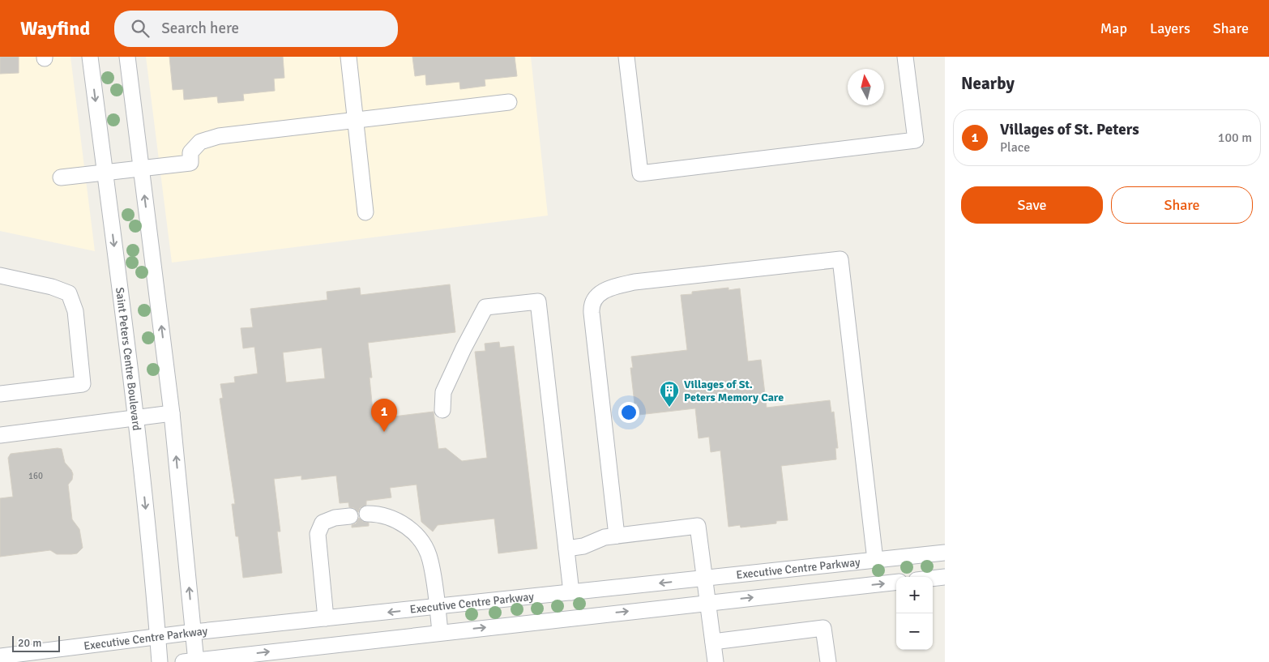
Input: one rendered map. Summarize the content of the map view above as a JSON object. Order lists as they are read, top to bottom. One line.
{"streets":{"street":["Saint Peters Centre Boulevard","Executive Centre Parkway"]},"crossings":[["Saint Peters Centre Boulevard","Executive Centre Parkway"]],"places":{"building":["Villages of St. Peters Memory Care"]},"house_numbers":["160"],"scale_bar":"20 m","north":"top","page":{"header":"Wayfind","search":"Search here","nav":["Map","Layers","Share"],"heading":"Nearby","list":[{"mark":"1","name":"Villages of St. Peters","note":"Place","value":"100 m"}],"buttons":["Save","Share"],"pins":"1","map_buttons":["+","−"],"scale":"20 m"}}
